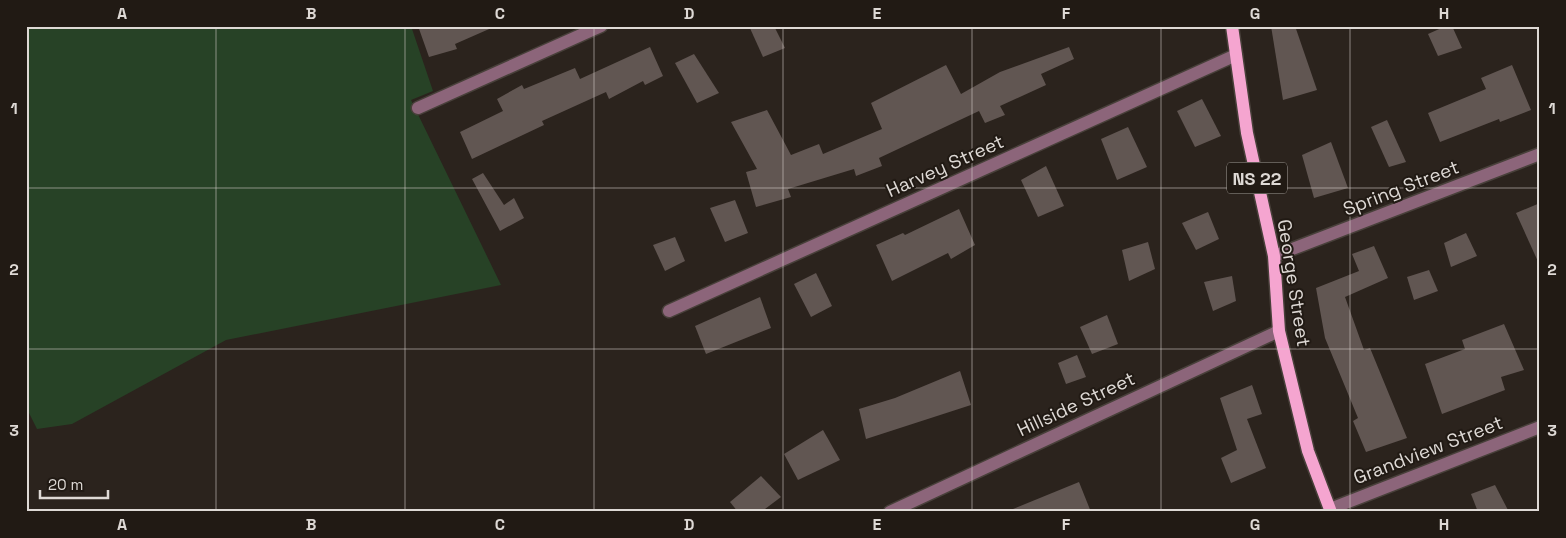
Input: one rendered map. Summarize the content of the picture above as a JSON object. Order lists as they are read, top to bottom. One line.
{"streets":{"main road":["NS 22","George Street"],"street":["Harvey Street","Spring Street","Hillside Street","Grandview Street"]},"crossings":[["Harvey Street","George Street"],["Spring Street","George Street"],["George Street","Hillside Street"],["George Street","Grandview Street"]],"scale_bar":"20 m","grid":{"columns":["A","B","C","D","E","F","G","H"],"rows":["1","2","3"]}}
